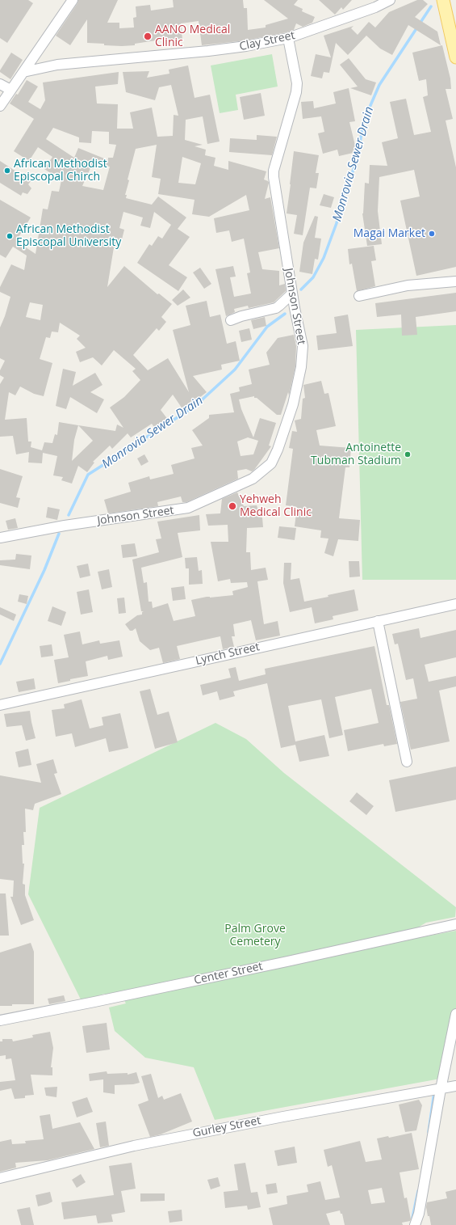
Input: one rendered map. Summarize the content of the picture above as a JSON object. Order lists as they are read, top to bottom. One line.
{"streets":{"street":["Clay Street","Johnson Street","Lynch Street","Center Street","Gurley Street"]},"crossings":[["Clay Street","Johnson Street"]],"water":["Monrovia Sewer Drain"],"parks":["Palm Grove Cemetery"],"places":["AANO Medical Clinic","African Methodist Episcopal Chirch","Magai Market","African Methodist Episcopal University","Antoinette Tubman Stadium","Yehweh Medical Clinic"]}
